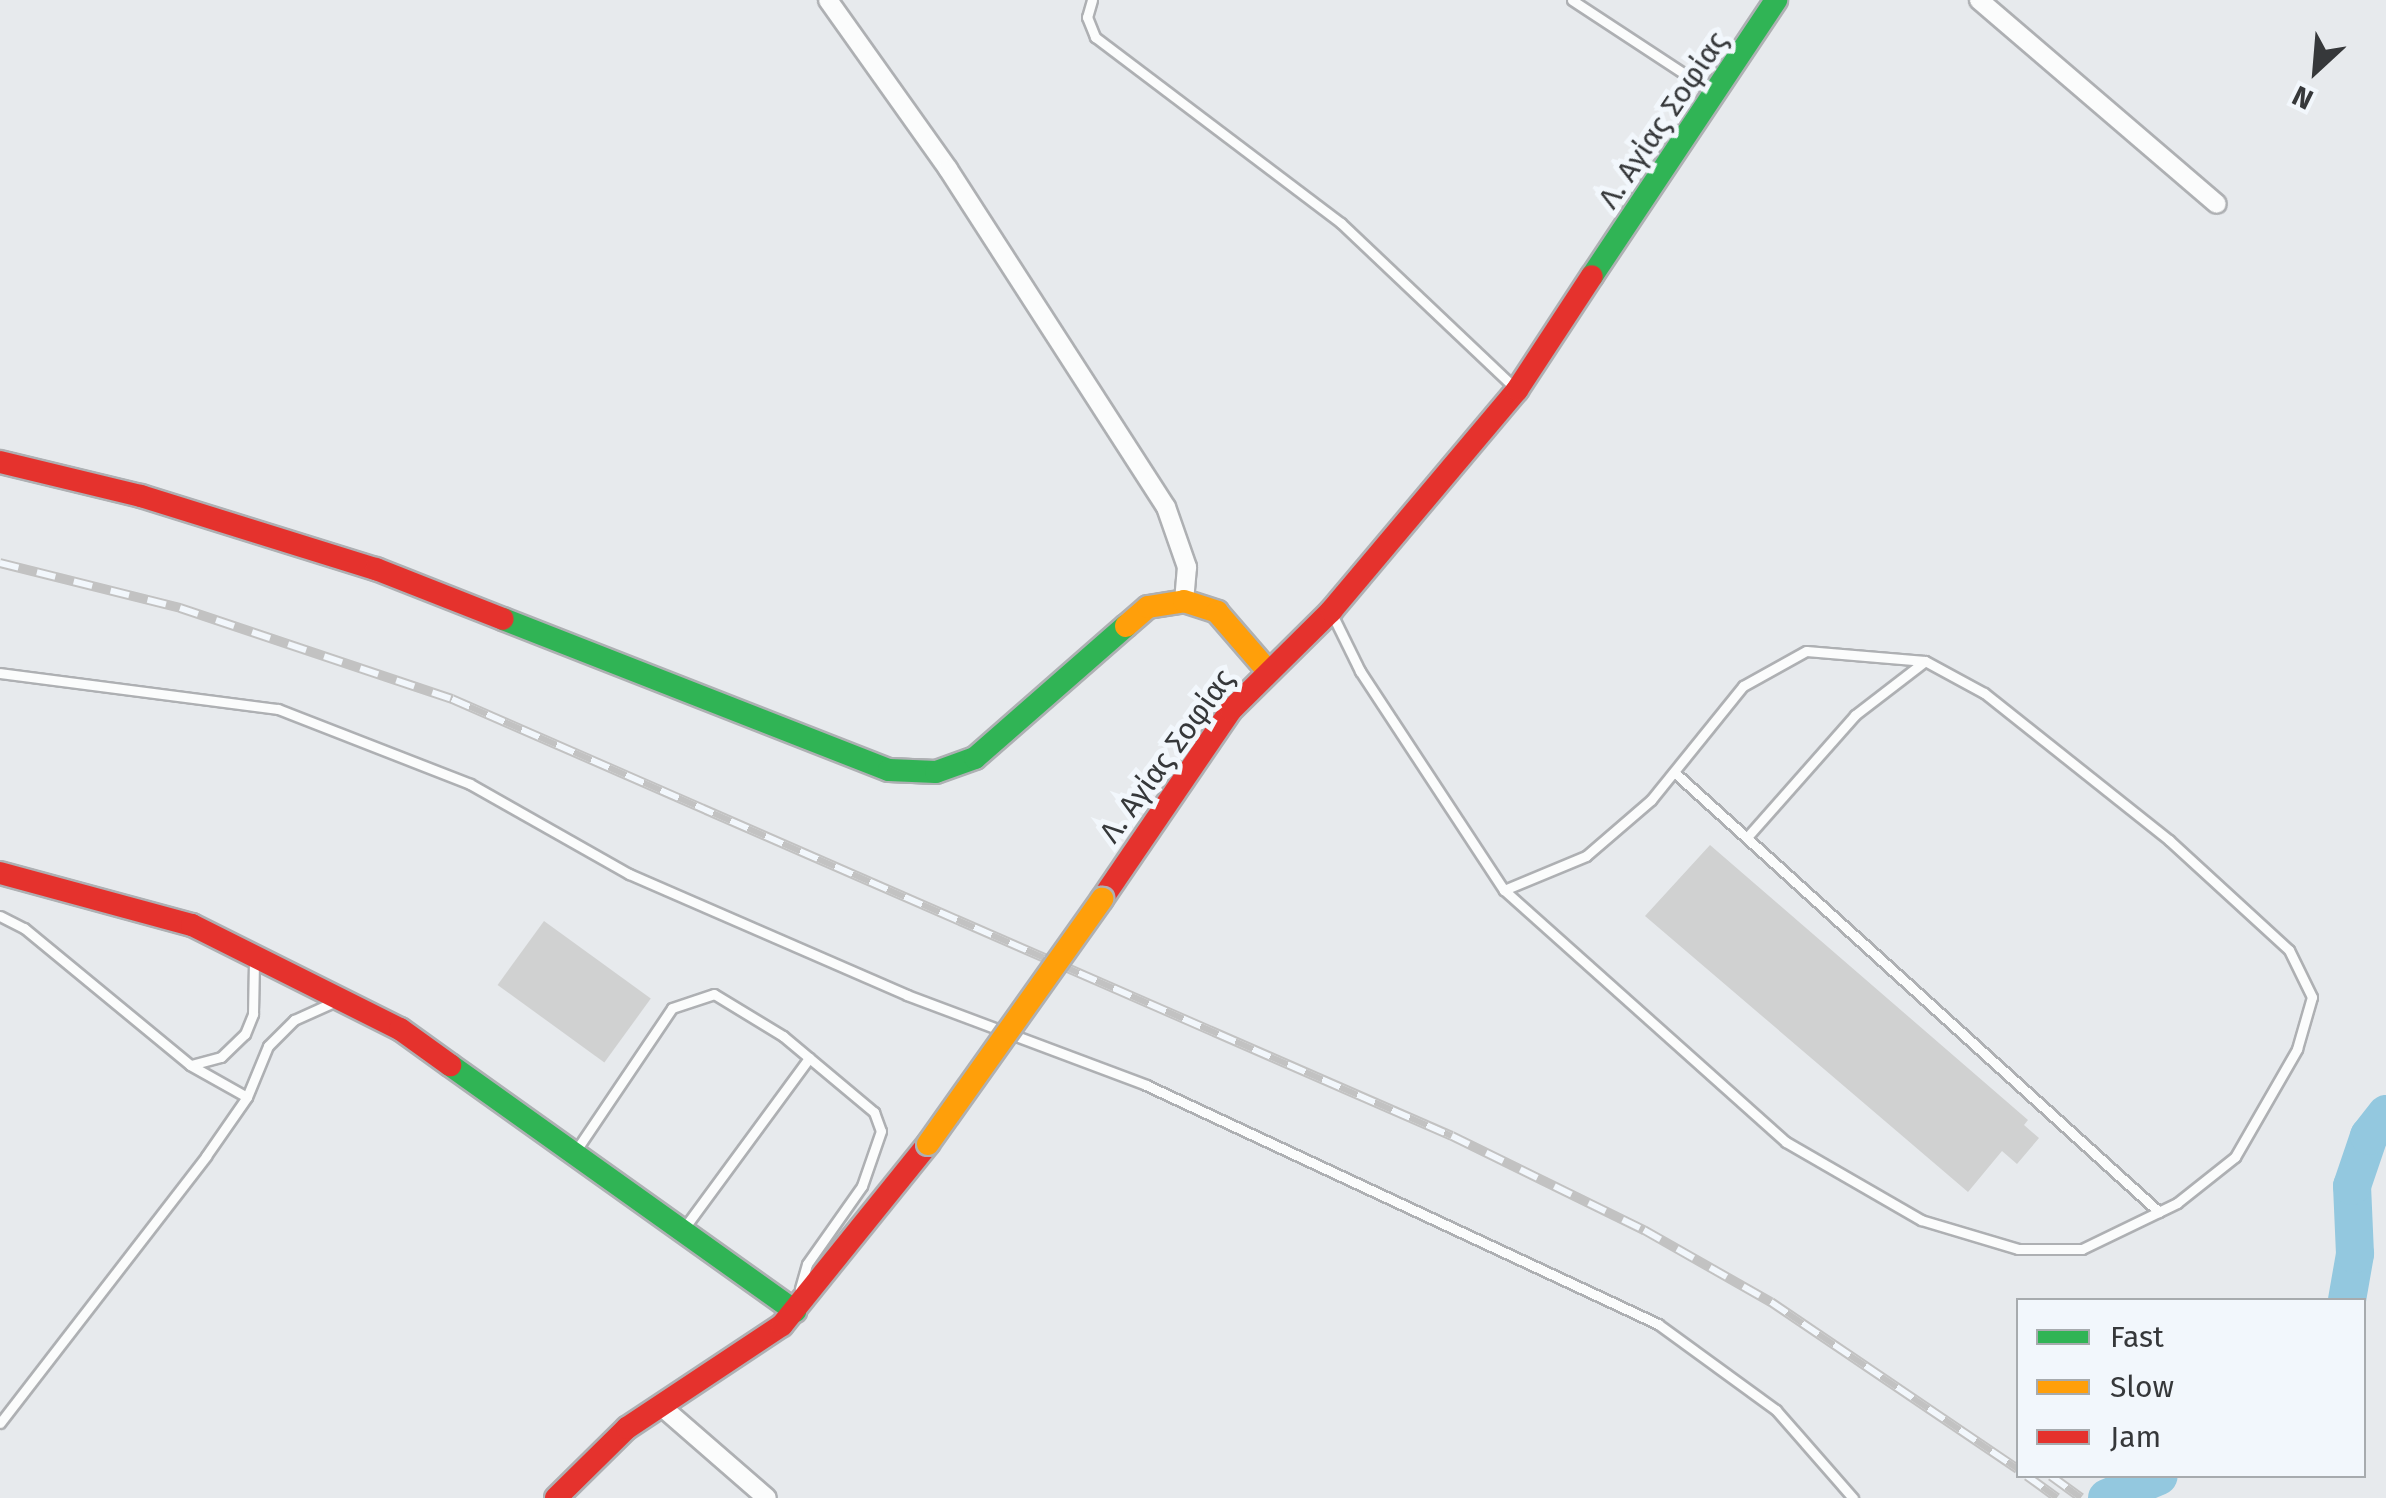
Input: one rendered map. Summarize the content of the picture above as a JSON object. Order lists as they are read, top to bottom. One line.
{"streets":{"street":["Λ. Αγίας Σοφίας"]},"legend":["Fast","Slow","Jam"],"north":"bottom left"}
